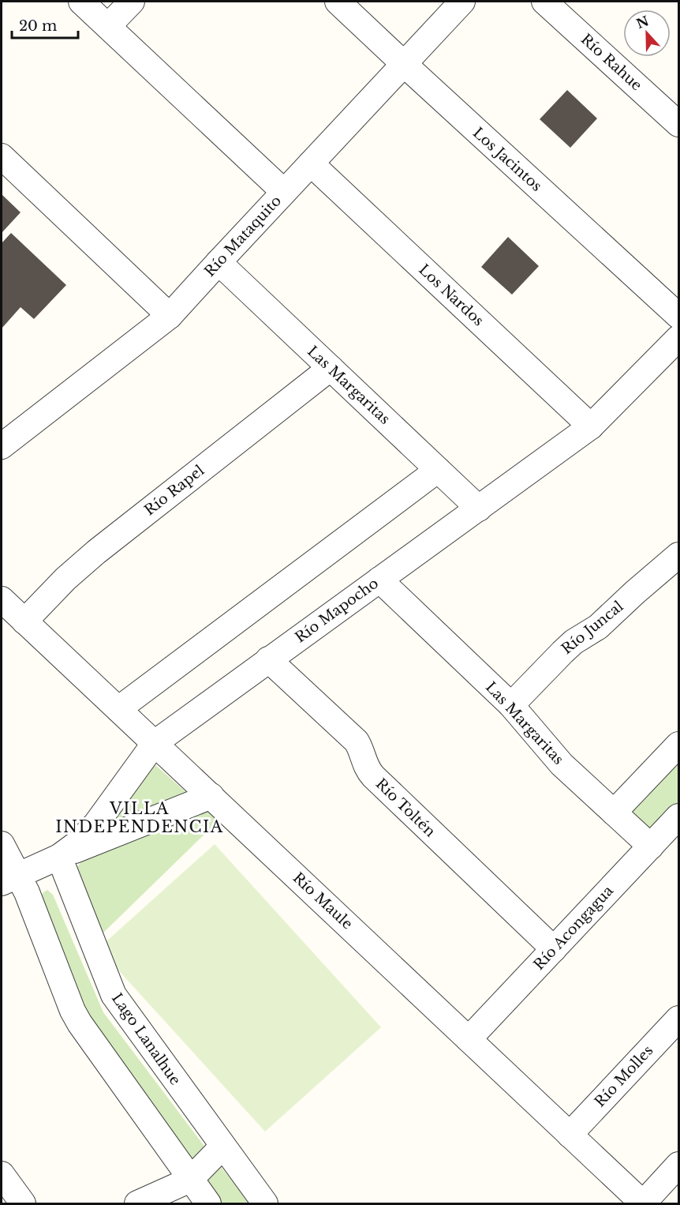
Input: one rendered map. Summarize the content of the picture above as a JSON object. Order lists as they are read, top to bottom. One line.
{"streets":{"street":["Río Rahue","Los Jacintos","Río Mataquito","Los Nardos","Las Margaritas","Río Rapel","Río Mapocho","Río Juncal","Río Toltén","Río Maule","Río Acongagua","Lago Lanalhue","Río Molles"]},"crossings":[["Los Jacintos","Río Mataquito"],["Río Mataquito","Los Nardos"],["Río Mataquito","Las Margaritas"],["Los Nardos","Río Mapocho"],["Las Margaritas","Río Rapel"],["Las Margaritas","Río Mapocho"],["Las Margaritas","Río Juncal"],["Las Margaritas","Río Acongagua"],["Río Rapel","Río Maule"],["Río Mapocho","Río Toltén"],["Río Mapocho","Río Maule"],["Río Mapocho","Lago Lanalhue"],["Río Toltén","Río Acongagua"],["Río Maule","Río Acongagua"],["Río Maule","Río Molles"]],"districts":["VILLA INDEPENDENCIA"],"scale_bar":"20 m","north":"top"}
